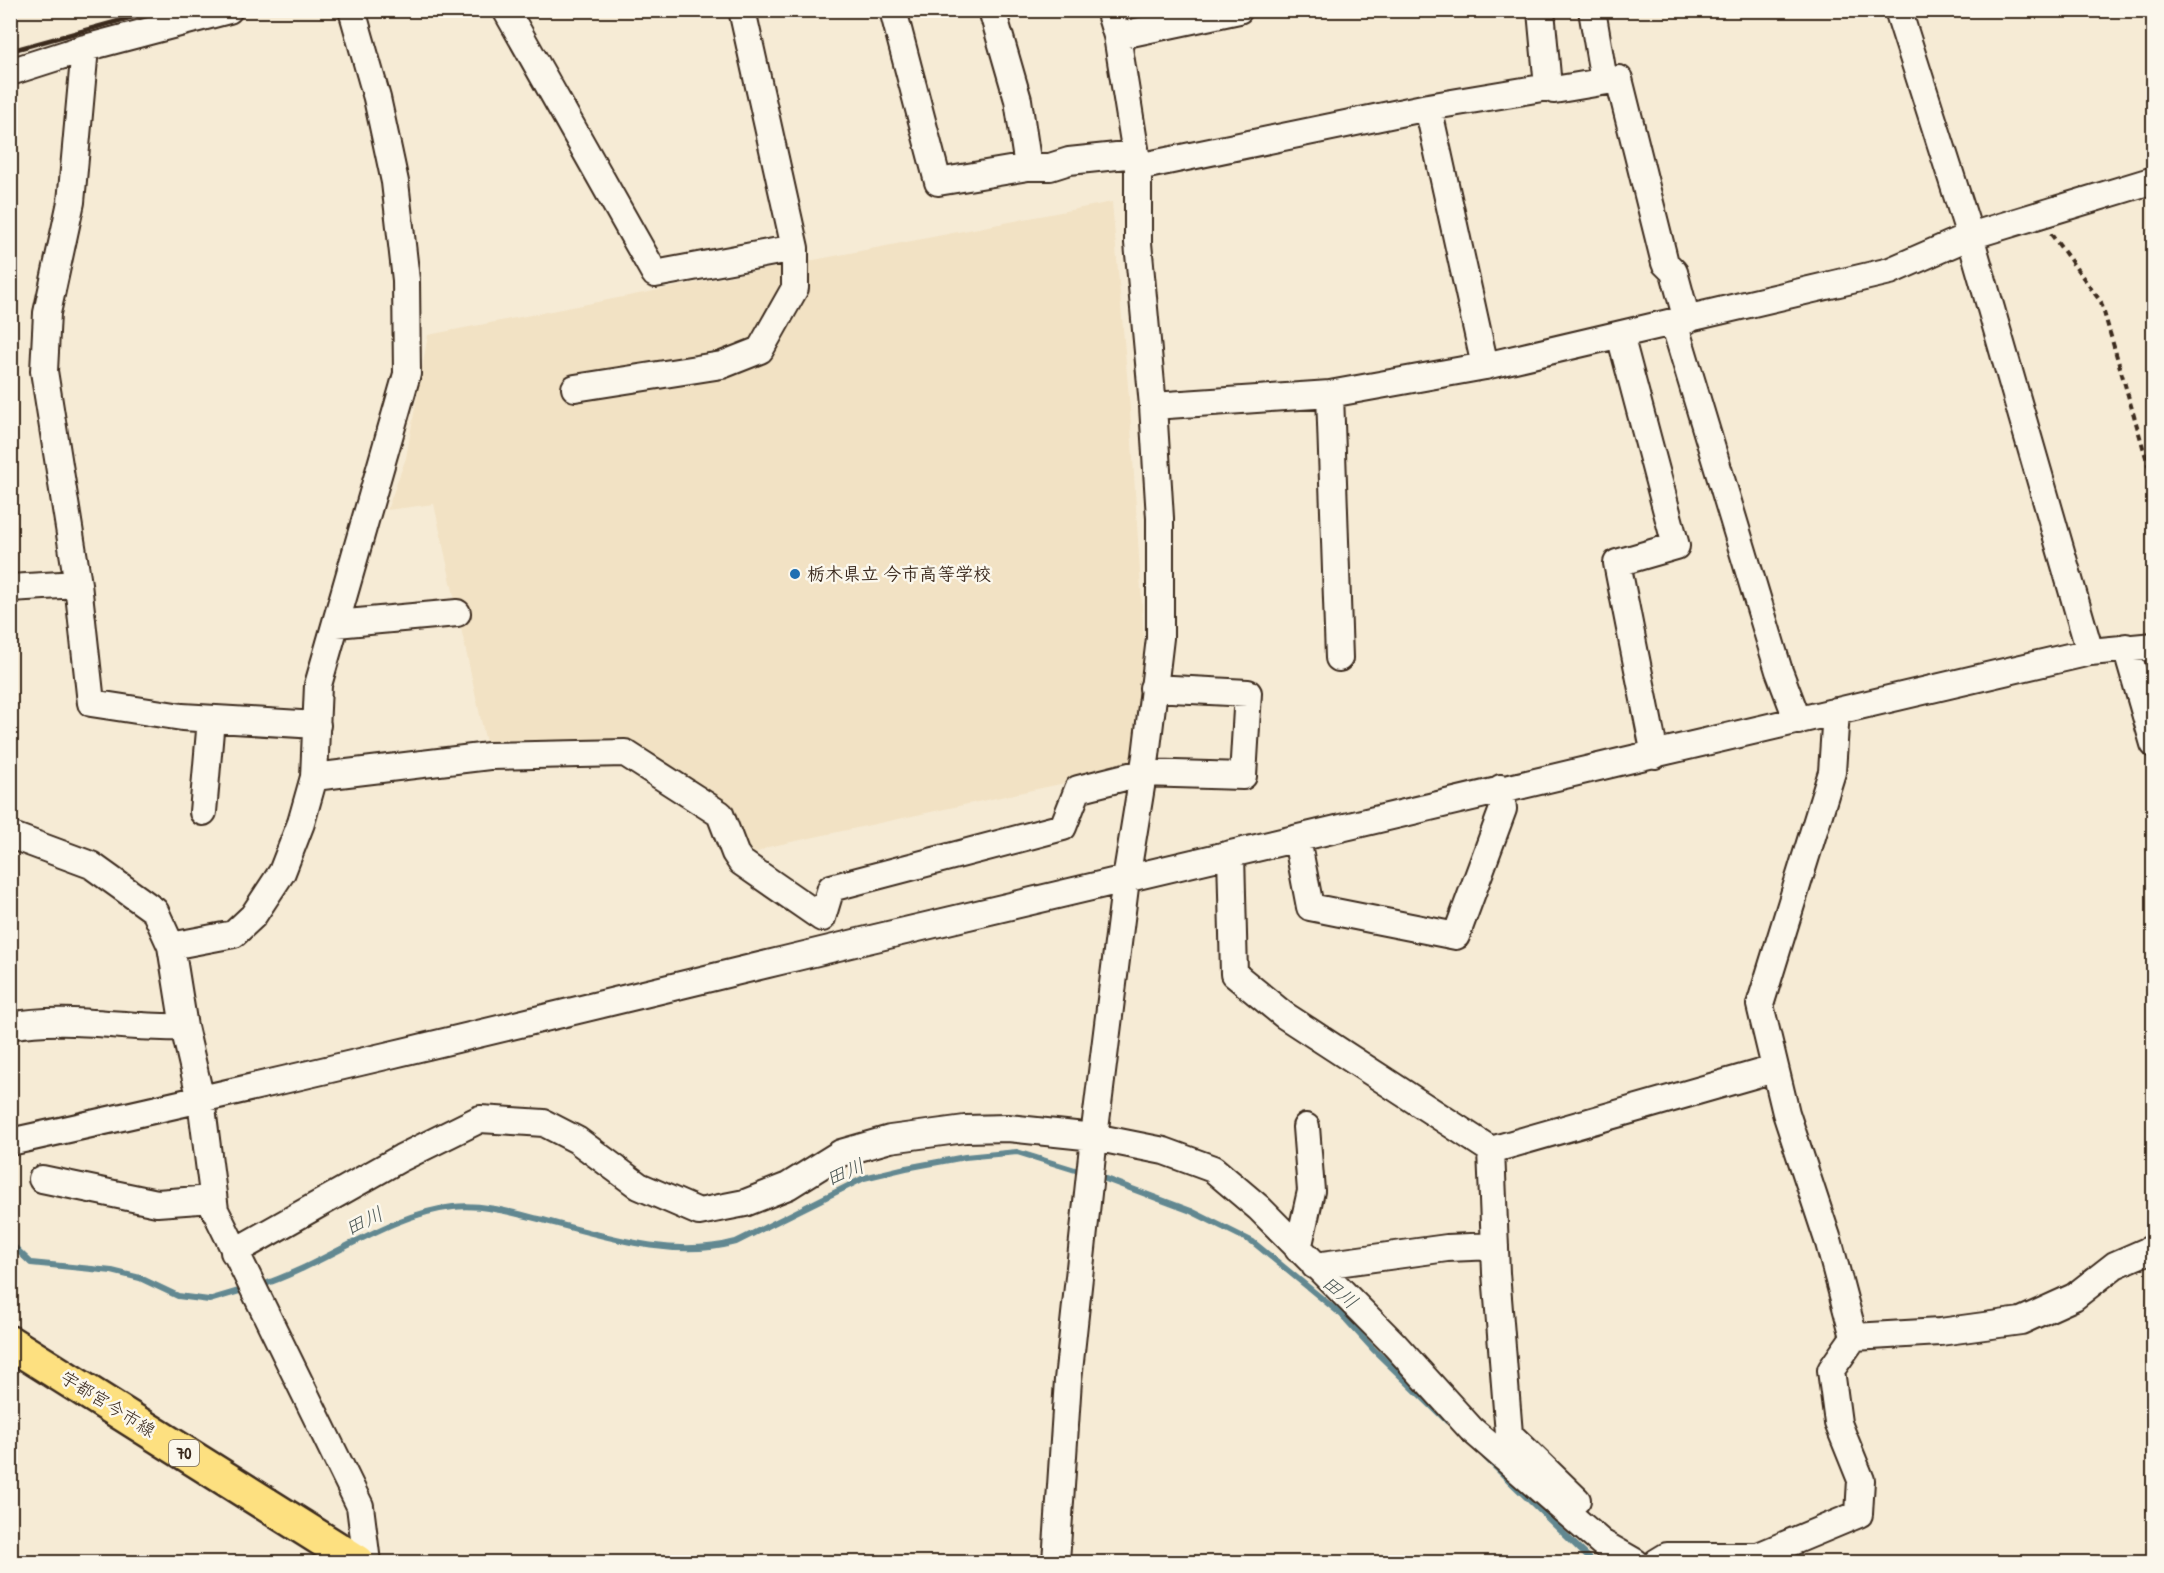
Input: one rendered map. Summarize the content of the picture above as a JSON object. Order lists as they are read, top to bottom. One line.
{"streets":{"main road":["宇都宮今市線","70"]},"water":["田川"],"places":["栃木県立 今市高等学校"]}
